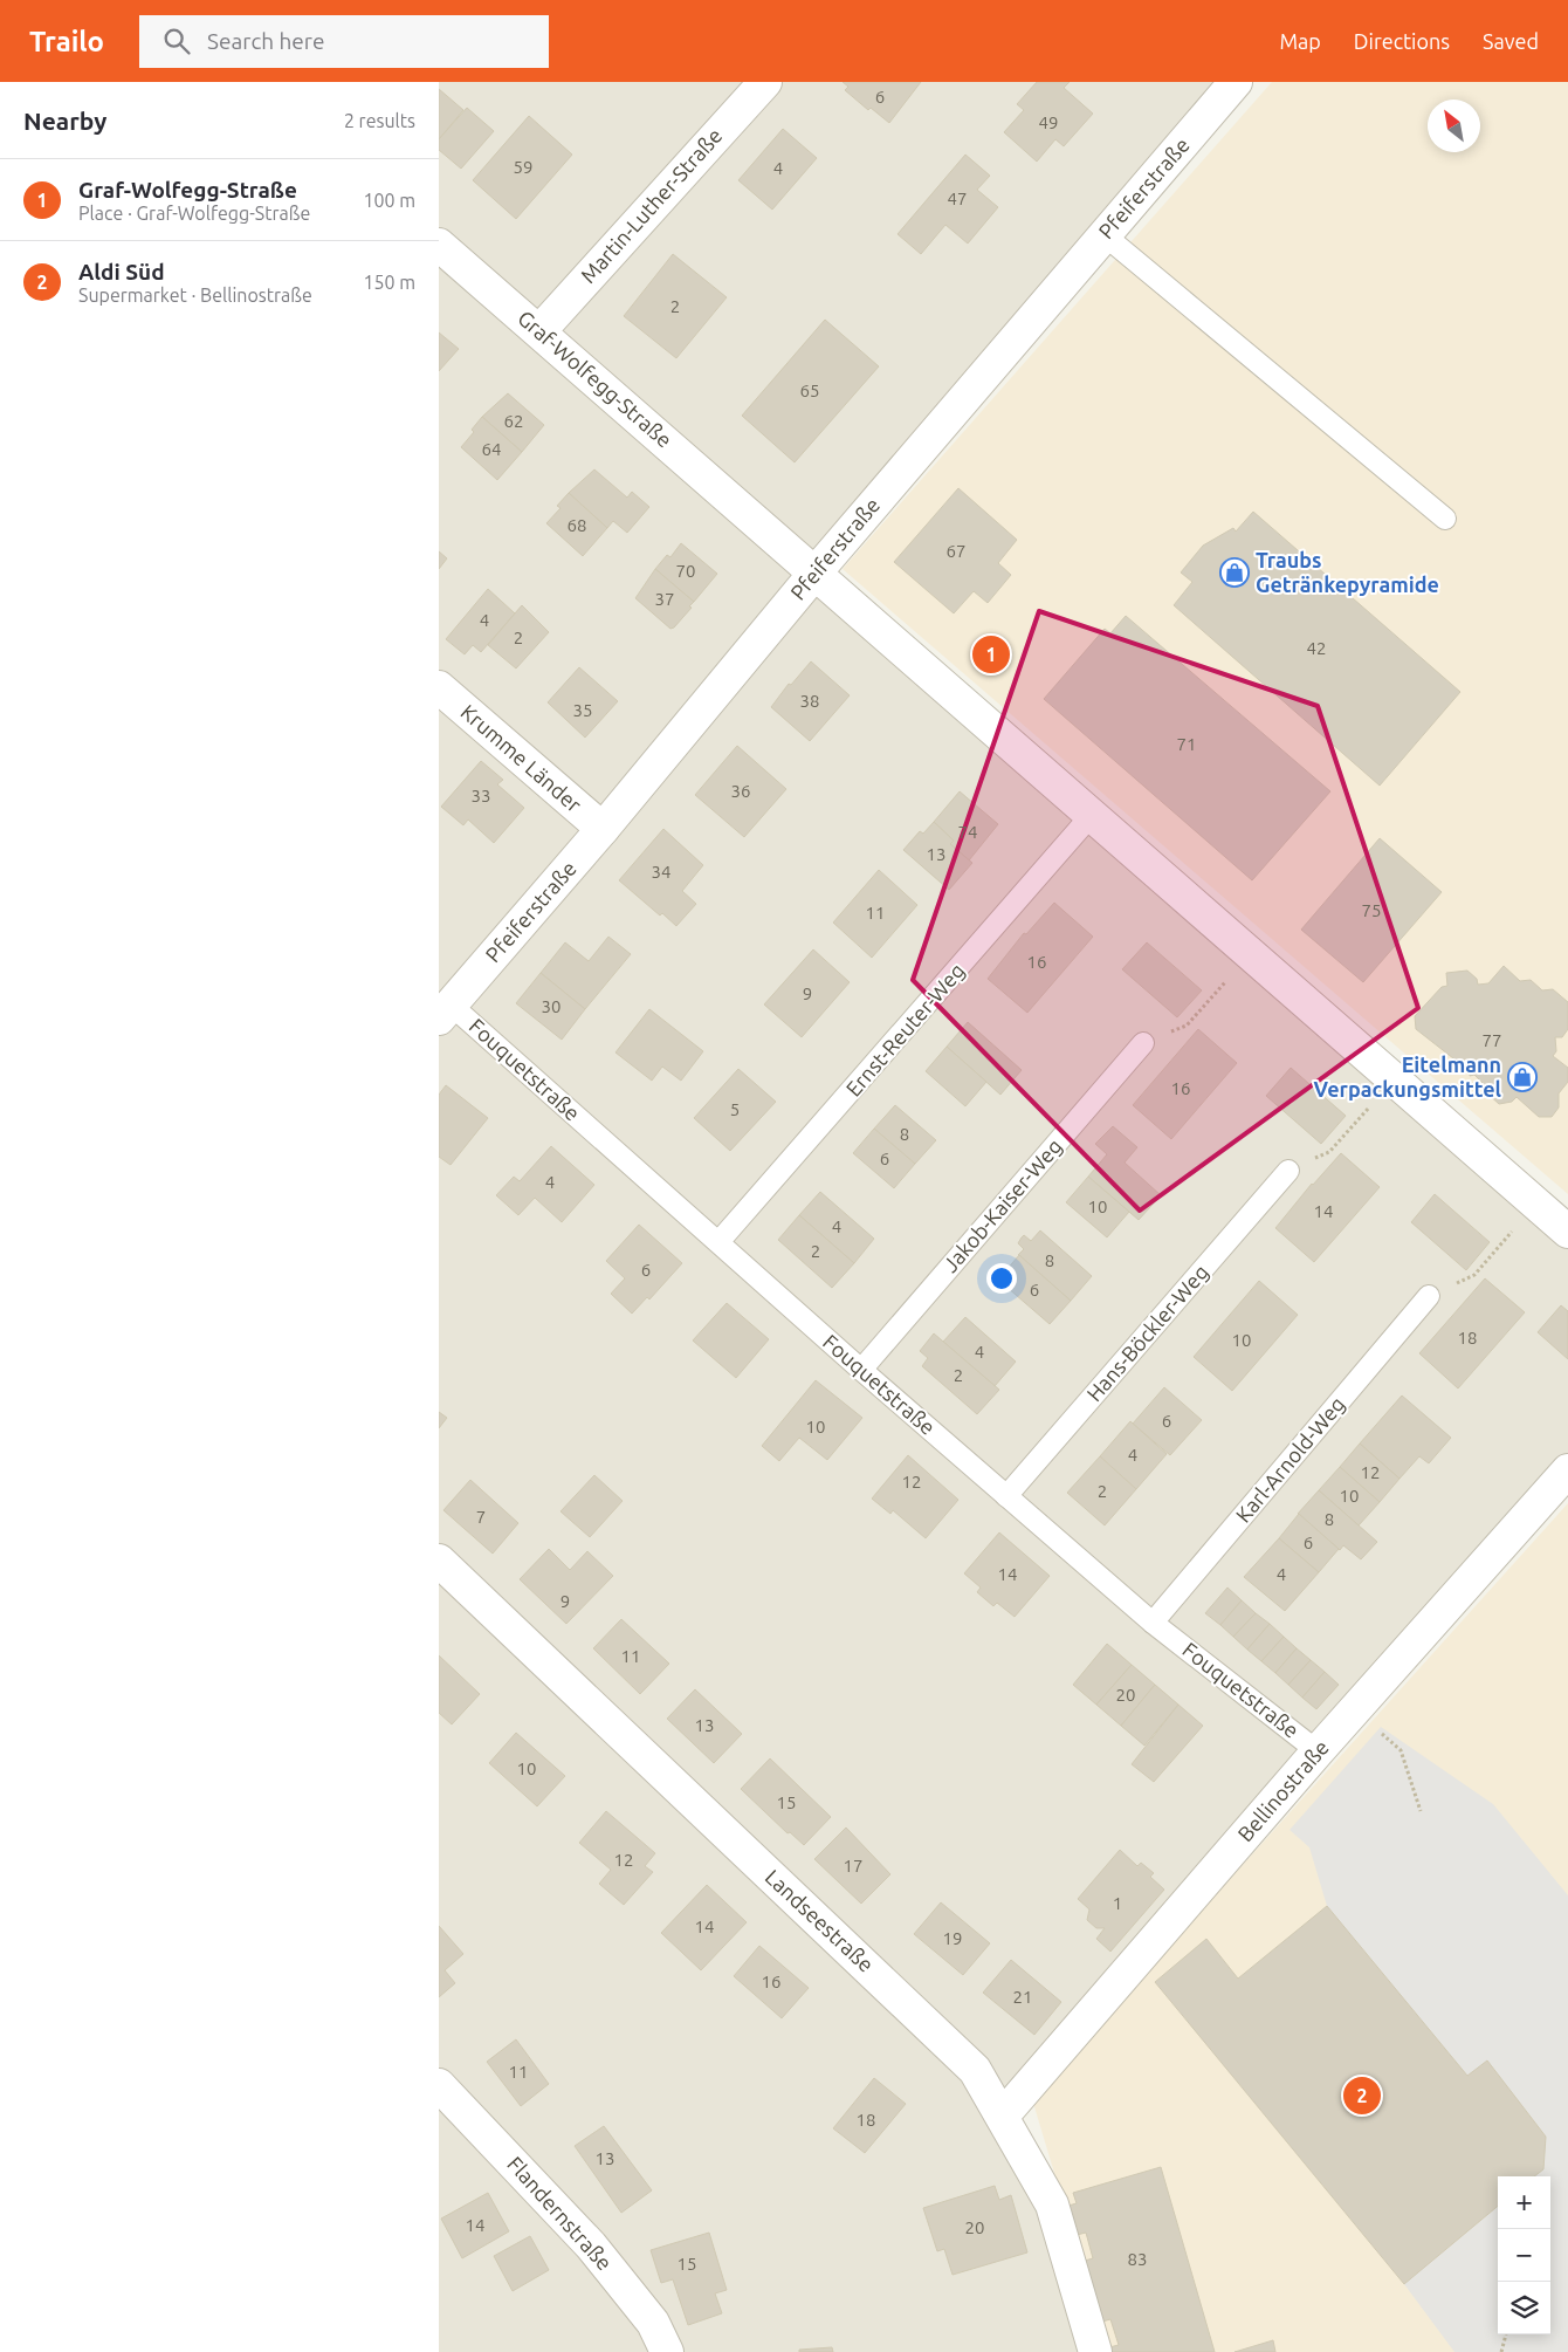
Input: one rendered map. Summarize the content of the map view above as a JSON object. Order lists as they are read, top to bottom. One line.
{"streets":{"street":["Pfeiferstraße","Martin-Luther-Straße","Graf-Wolfegg-Straße","Krumme Länder","Bellinostraße","Landseestraße","Flandernstraße"],"lane":["Ernst-Reuter-Weg","Fouquetstraße","Jakob-Kaiser-Weg","Hans-Böckler-Weg","Karl-Arnold-Weg"]},"crossings":[["Pfeiferstraße","Graf-Wolfegg-Straße"],["Pfeiferstraße","Krumme Länder"],["Pfeiferstraße","Fouquetstraße"],["Martin-Luther-Straße","Graf-Wolfegg-Straße"],["Graf-Wolfegg-Straße","Ernst-Reuter-Weg"],["Ernst-Reuter-Weg","Fouquetstraße"],["Fouquetstraße","Jakob-Kaiser-Weg"],["Fouquetstraße","Hans-Böckler-Weg"],["Fouquetstraße","Karl-Arnold-Weg"],["Fouquetstraße","Bellinostraße"],["Bellinostraße","Landseestraße"]],"places":{"shop":["Traubs Getränkepyramide","Eitelmann Verpackungsmittel"]},"house_numbers":["6","49","59","4","47","2","65","62","64","68","67","70","37","4","2","42","38","35","71","36","33","74","13","34","75","11","16","9","30","77","16","5","8","6","4","10","14","4","2","8","6","6","18","10","4","2","6","10","4","12","12","2","10","7","8","6","14","4","9","11","20","13","10","15","12","17","1","14","19","16","21","11","18","13","14","20","83","15"],"north":"top left","page":{"header":"Trailo","search":"Search here","nav":["Map","Directions","Saved"],"heading":["Nearby","2 results"],"list":[{"mark":"1","name":"Graf-Wolfegg-Straße","note":"Place · Graf-Wolfegg-Straße","value":"100 m"},{"mark":"2","name":"Aldi Süd","note":"Supermarket · Bellinostraße","value":"150 m"}],"pins":["1","2"],"map_buttons":["+","−"]}}
